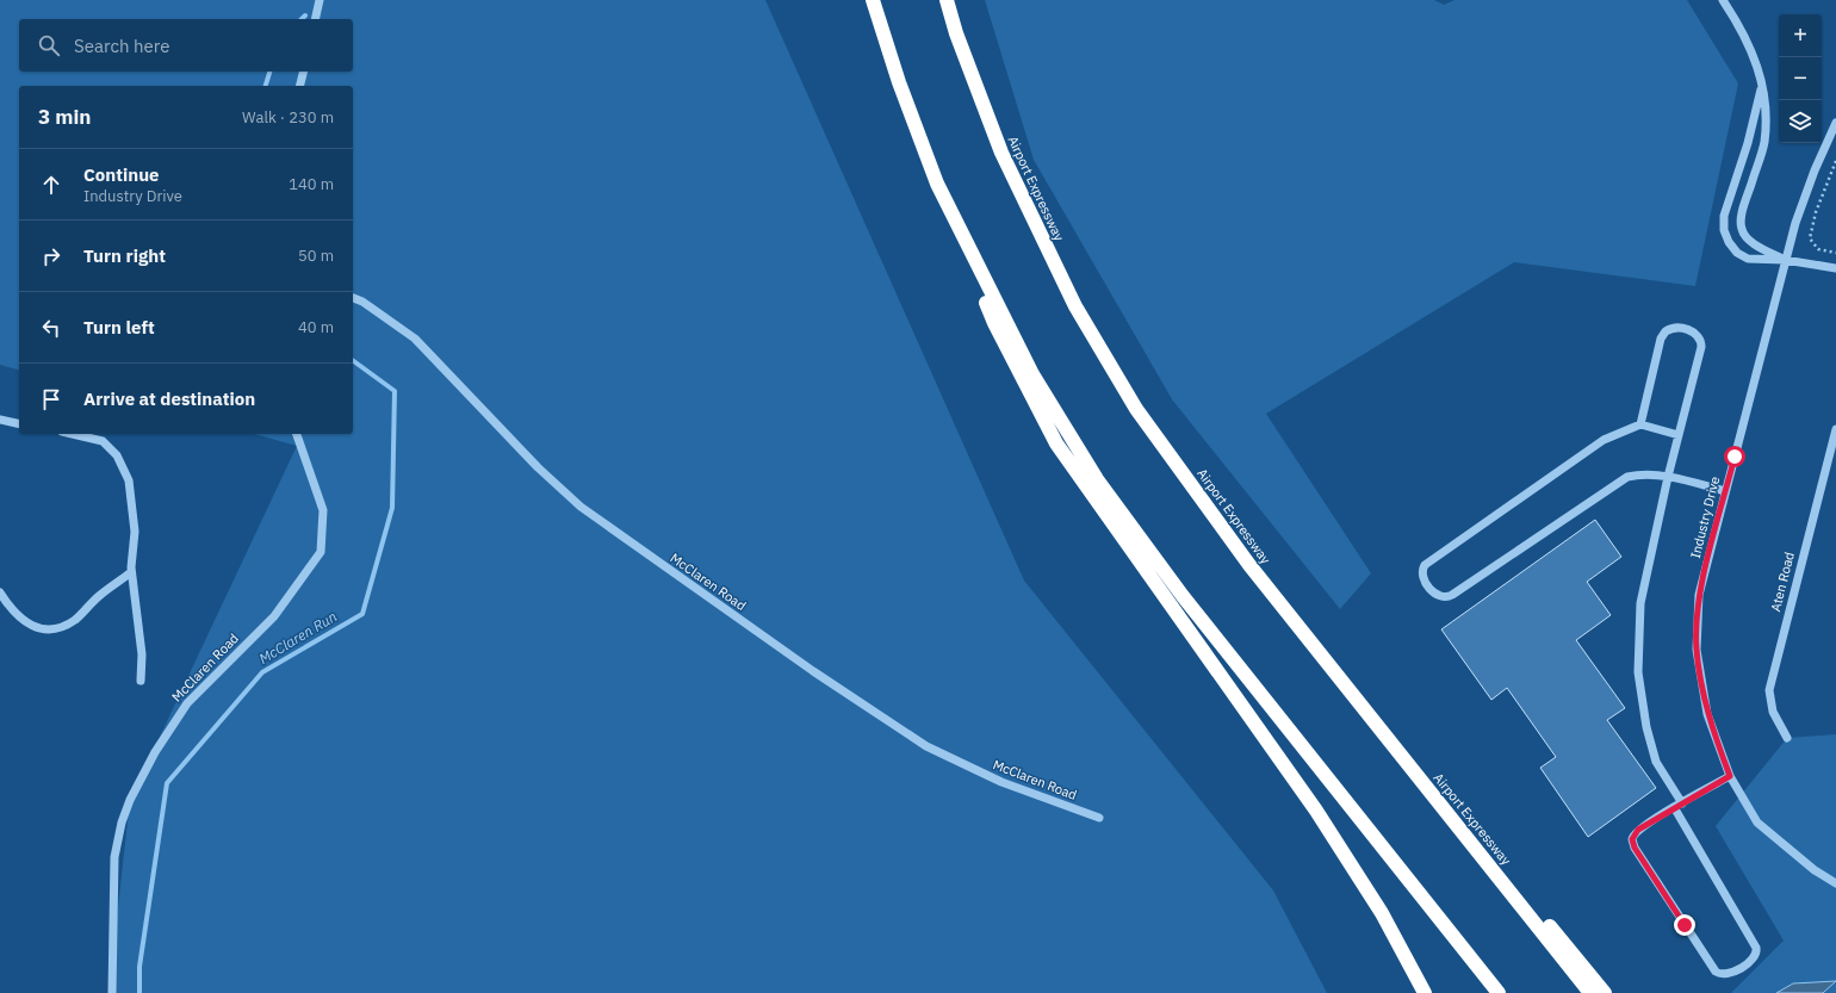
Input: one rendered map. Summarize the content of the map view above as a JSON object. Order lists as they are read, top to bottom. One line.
{"streets":{"highway":["Airport Expressway"],"street":["Industry Drive","McClaren Road","Aten Road"]},"water":["McClaren Run"],"page":{"map_buttons":["+","−"],"search":"Search here","heading":["3 min","Walk · 230 m"],"list":[["Continue","Industry Drive","140 m"],["Turn right","50 m"],["Turn left","40 m"],"Arrive at destination"]}}
